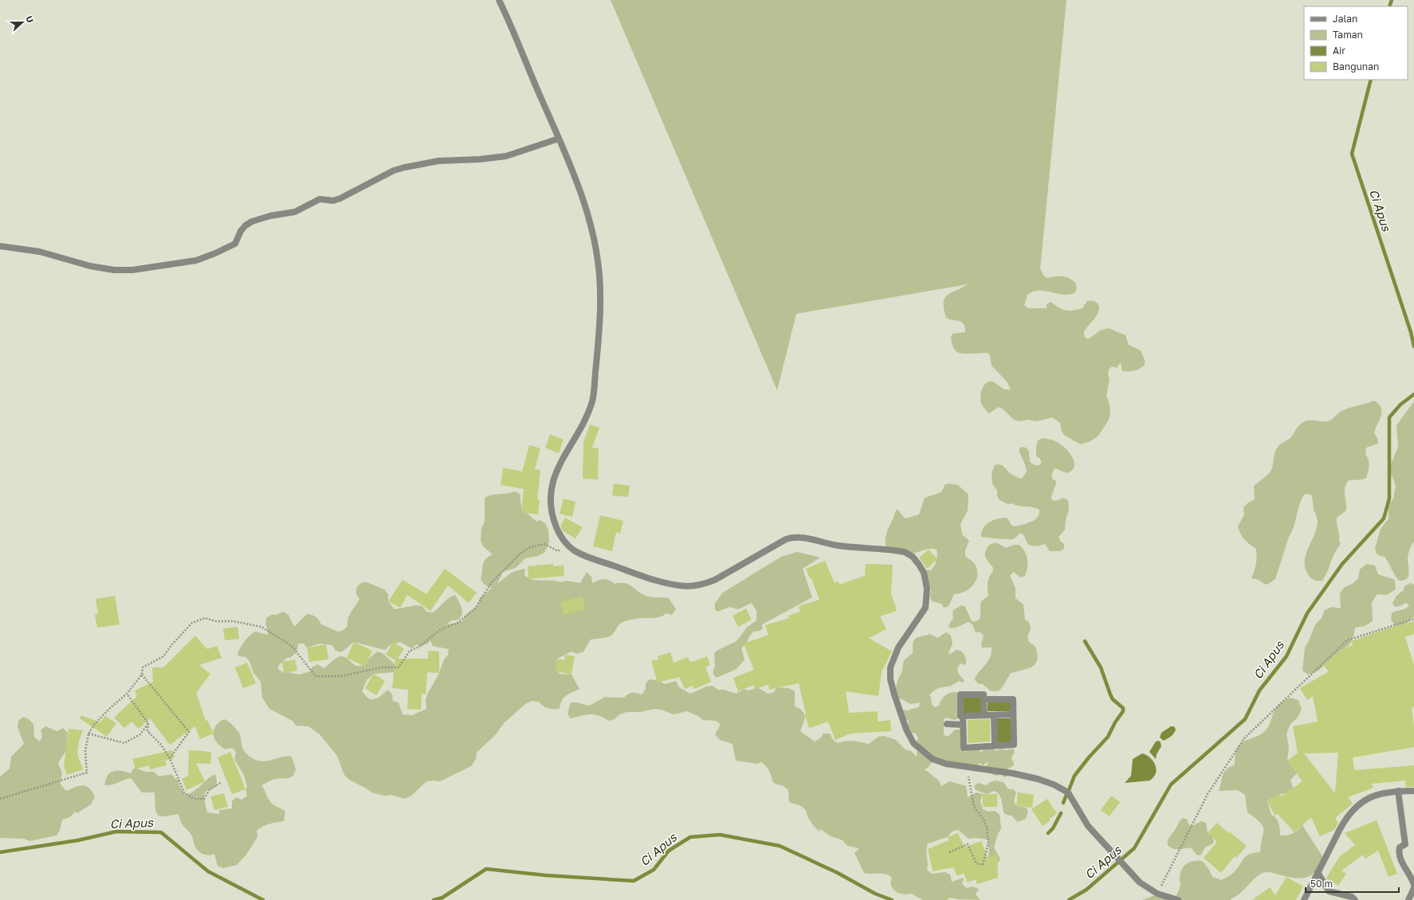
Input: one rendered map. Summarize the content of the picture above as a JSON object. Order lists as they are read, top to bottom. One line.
{"water":["Ci Apus"],"legend":["Jalan","Taman","Air","Bangunan"],"scale_bar":"50 m","north":"right"}
